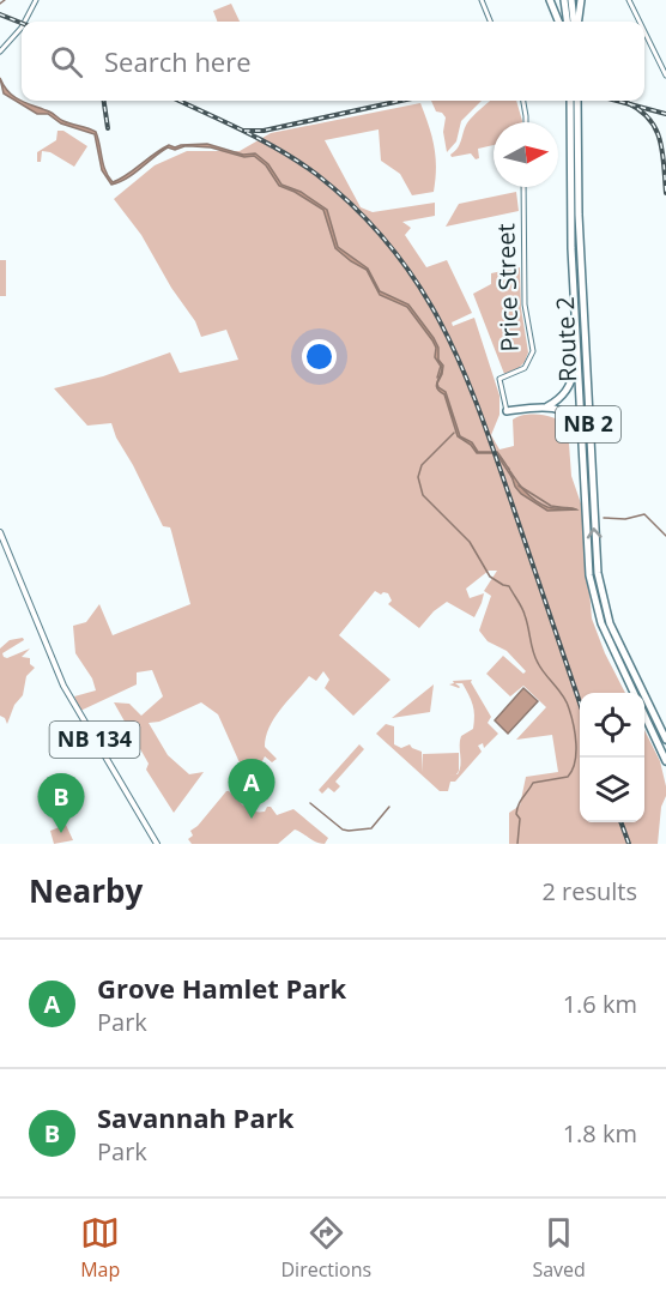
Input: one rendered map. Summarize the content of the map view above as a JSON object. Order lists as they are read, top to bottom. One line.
{"streets":{"highway":["Route 2","NB 2"],"main road":["NB 134"],"street":["Price Street"]},"north":"right","page":{"search":"Search here","pins":["A","B"],"heading":["Nearby","2 results"],"list":[{"mark":"A","name":"Grove Hamlet Park","note":"Park","value":"1.6 km"},{"mark":"B","name":"Savannah Park","note":"Park","value":"1.8 km"}],"nav":["Map","Directions","Saved"]}}
